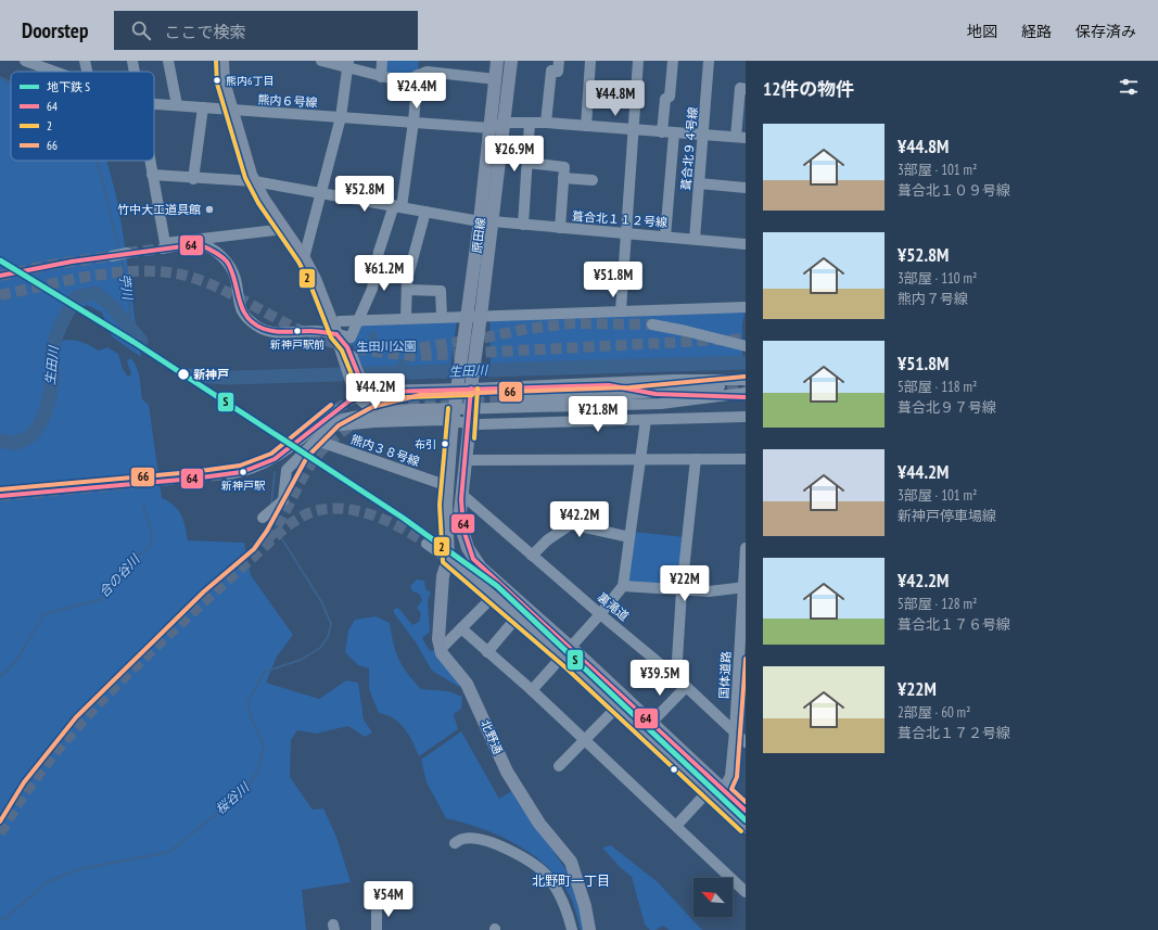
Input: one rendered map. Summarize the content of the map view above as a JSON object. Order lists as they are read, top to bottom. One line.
{"streets":{"main road":["原田線","北野通"],"street":["熊内６号線","葺合北９４号線","葺合北１１２号線","熊内３８号線","裏滝道","国体道路"]},"crossings":[["熊内６号線","原田線"],["葺合北９４号線","葺合北１１２号線"],["葺合北１１２号線","原田線"],["原田線","熊内３８号線"],["裏滝道","国体道路"]],"districts":["北野町一丁目"],"water":["苧川","生田川","合の谷川","桜谷川"],"parks":["生田川公園"],"places":["熊内6丁目","竹中大工道具館","新神戸駅前","新神戸","布引","新神戸駅"],"lines":["transit line 2","transit line 64","metro line S","transit line 66"],"legend":["地下鉄 S","64","2","66"],"north":"top left","page":{"header":"Doorstep","search":"ここで検索","nav":["地図","経路","保存済み"],"heading":"12件の物件","price":["¥24.4M","¥44.8M","¥26.9M","¥52.8M","¥61.2M","¥51.8M","¥44.2M","¥21.8M","¥42.2M","¥22M","¥39.5M","¥54M"],"list":[{"name":"¥44.8M","note":"3部屋 · 101 m² · 葺合北１０９号線"},{"name":"¥52.8M","note":"3部屋 · 110 m² · 熊内７号線"},{"name":"¥51.8M","note":"5部屋 · 118 m² · 葺合北９７号線"},{"name":"¥44.2M","note":"3部屋 · 101 m² · 新神戸停車場線"},{"name":"¥42.2M","note":"5部屋 · 128 m² · 葺合北１７６号線"},{"name":"¥22M","note":"2部屋 · 60 m² · 葺合北１７２号線"}]}}
